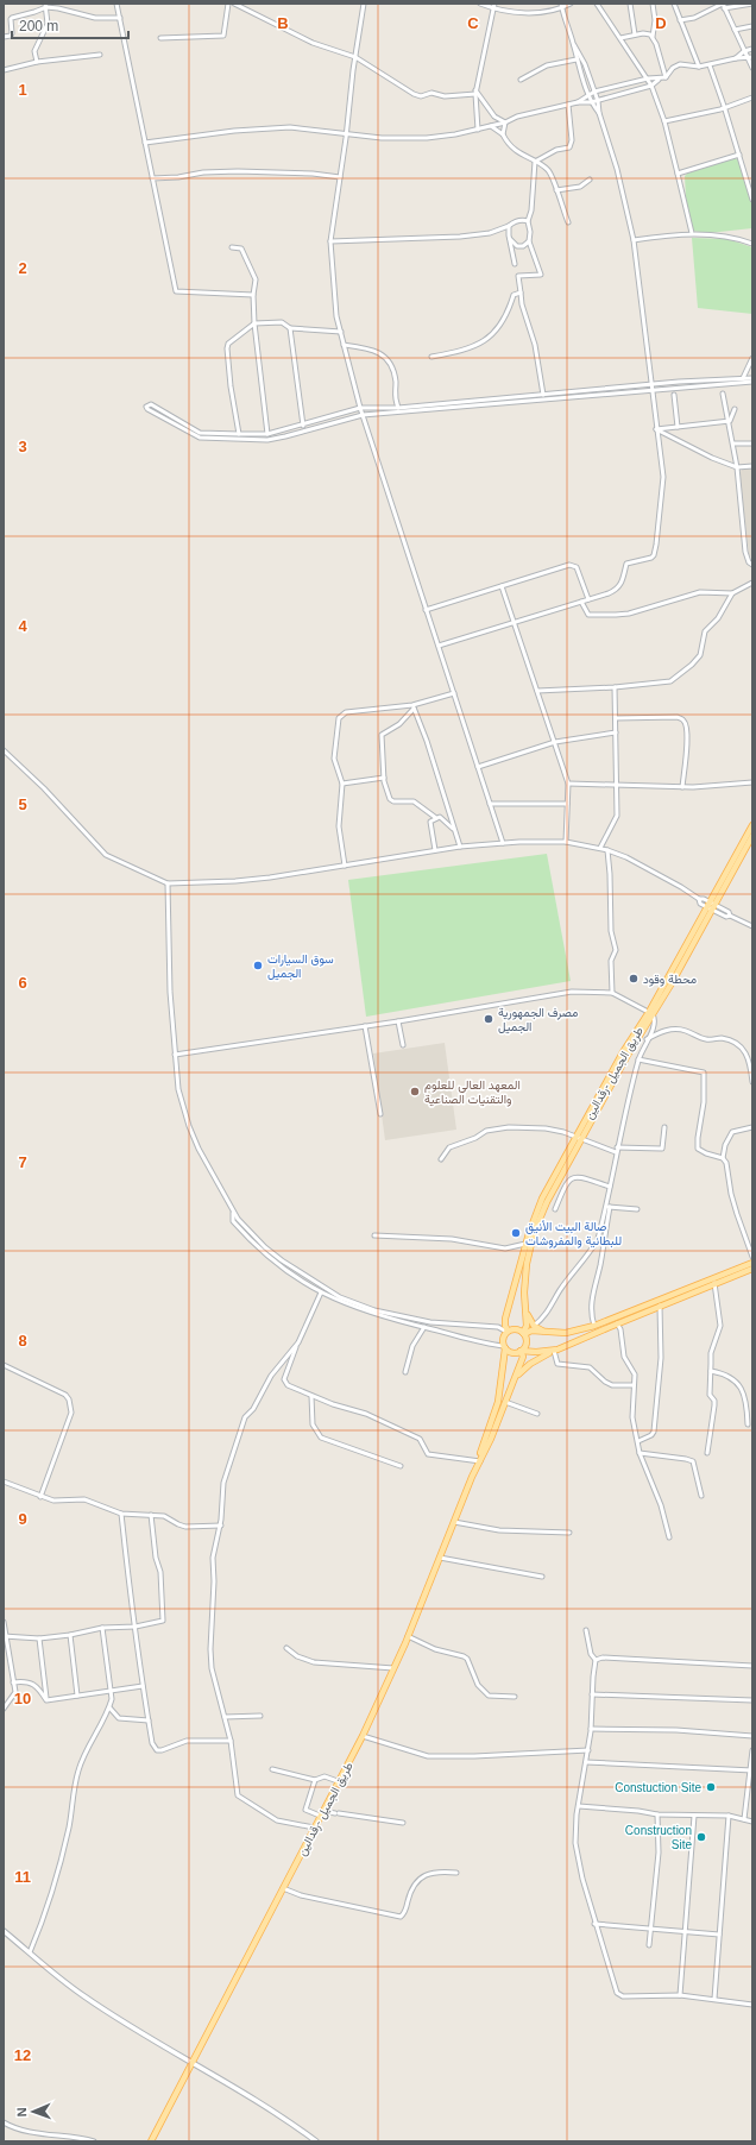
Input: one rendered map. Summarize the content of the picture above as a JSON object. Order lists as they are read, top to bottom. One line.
{"streets":{"main road":["طريق الجميل -رقدالين"]},"places":["سوق السيارات الجميل","محطة وقود","مصرف الجمهورية الجميل","المعهد العالي للعلوم والتقنيات الصناعية","صالة البيت الأنيق للبطانية والمفروشات","Constuction Site","Construction Site"],"scale_bar":"200 m","north":"left","grid":{"columns":["B","C","D"],"rows":["1","2","3","4","5","6","7","8","9","10","11","12"]}}
